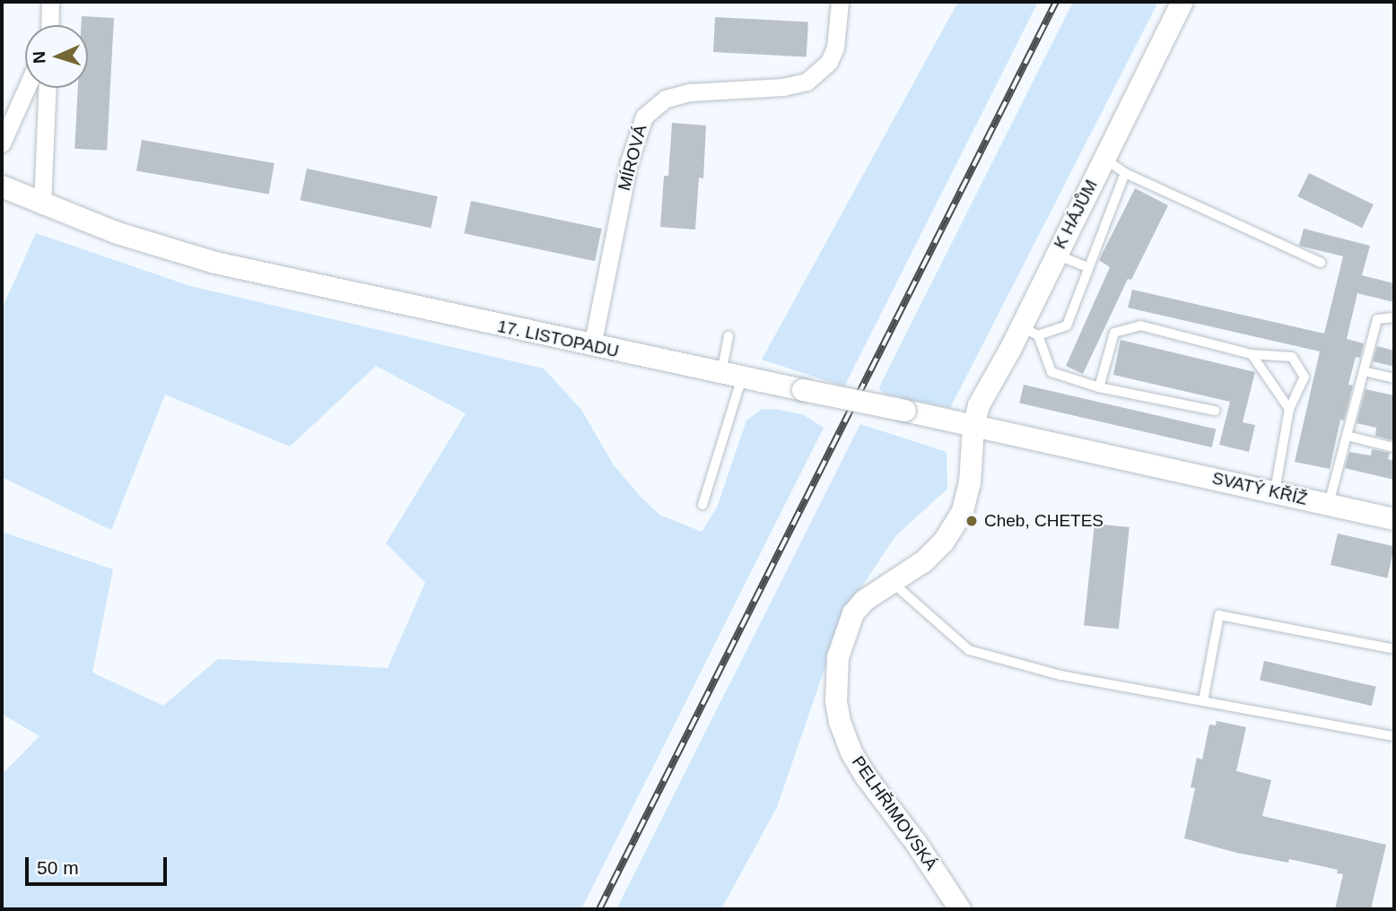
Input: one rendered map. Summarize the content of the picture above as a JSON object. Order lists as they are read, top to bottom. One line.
{"streets":{"street":["MÍROVÁ","K HÁJŮM","17. LISTOPADU","SVATÝ KŘÍŽ","PELHŘIMOVSKÁ"]},"crossings":[["MÍROVÁ","17. LISTOPADU"],["K HÁJŮM","17. LISTOPADU"],["K HÁJŮM","PELHŘIMOVSKÁ"],["17. LISTOPADU","SVATÝ KŘÍŽ"],["17. LISTOPADU","PELHŘIMOVSKÁ"]],"places":["Cheb, CHETES"],"scale_bar":"50 m","north":"left"}
